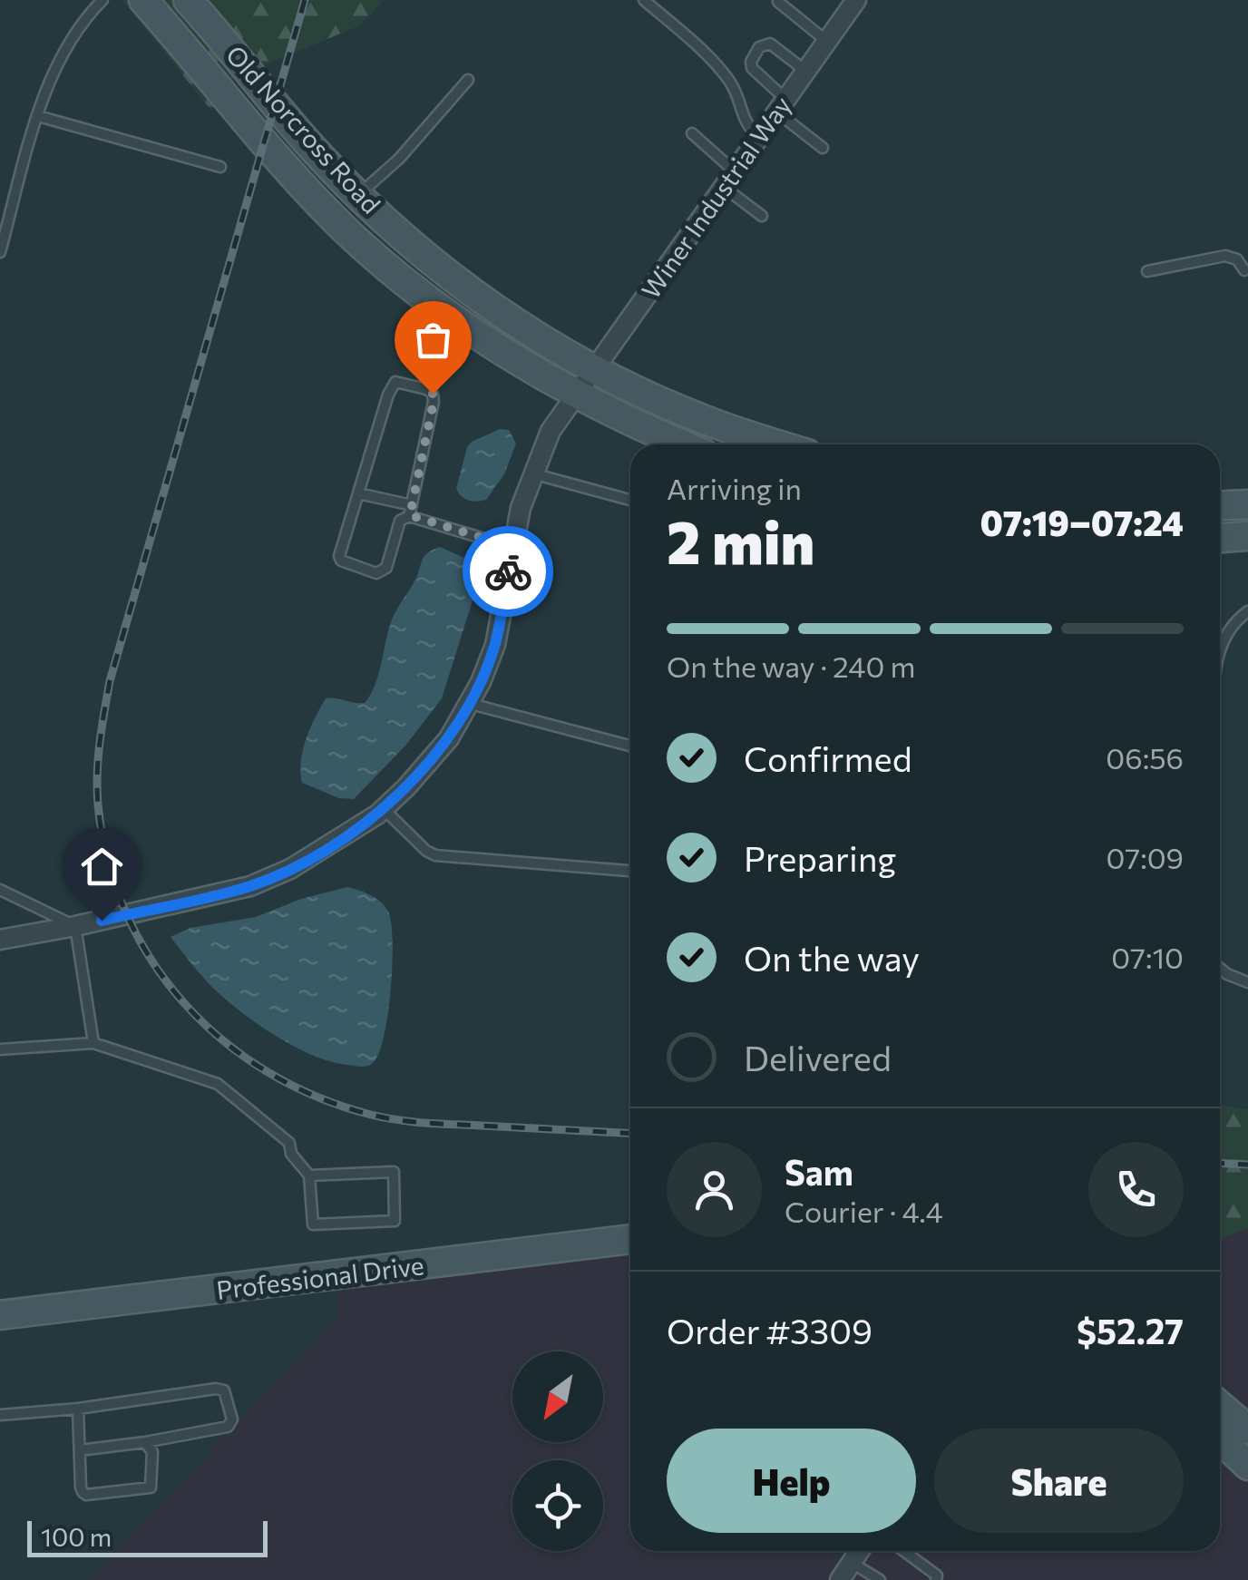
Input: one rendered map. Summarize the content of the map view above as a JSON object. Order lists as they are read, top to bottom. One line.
{"streets":{"main road":["Old Norcross Road","Professional Drive"],"street":["Winer Industrial Way"]},"crossings":[["Old Norcross Road","Winer Industrial Way"]],"scale_bar":"100 m","north":"bottom left","page":{"heading":["2 min","Arriving in","07:19–07:24"],"panel":["Sam","Courier · 4.4","Order #3309","$52.27"],"bar":"On the way · 240 m","list":[["Confirmed","06:56"],["Preparing","07:09"],["On the way","07:10"],"Delivered"],"buttons":["Help","Share"],"scale":"100 m"}}
